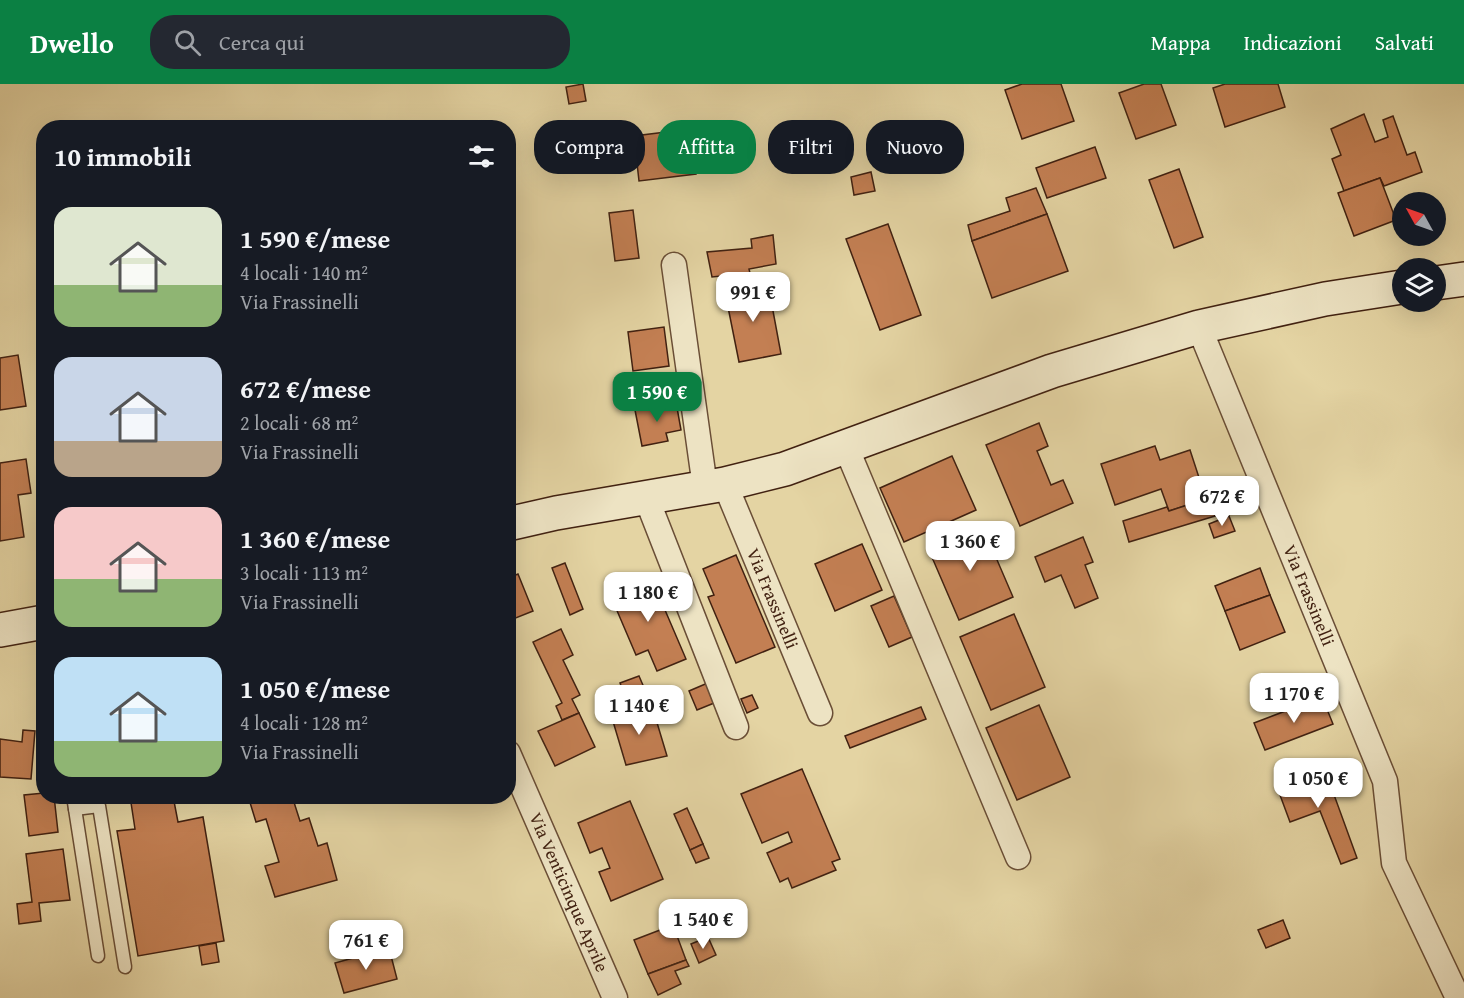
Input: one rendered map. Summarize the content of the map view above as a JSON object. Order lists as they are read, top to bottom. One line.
{"streets":{"street":["Via Frassinelli","Via Venticinque Aprile"]},"north":"top left","page":{"header":"Dwello","search":"Cerca qui","nav":["Mappa","Indicazioni","Salvati"],"chip":["Compra","Affitta","Filtri","Nuovo"],"heading":"10 immobili","list":[{"name":"1 590 €/mese","note":"4 locali · 140 m² · Via Frassinelli"},{"name":"672 €/mese","note":"2 locali · 68 m² · Via Frassinelli"},{"name":"1 360 €/mese","note":"3 locali · 113 m² · Via Frassinelli"},{"name":"1 050 €/mese","note":"4 locali · 128 m² · Via Frassinelli"}],"price":["991 €","1 590 €","672 €","1 360 €","1 180 €","1 170 €","1 140 €","1 050 €","1 540 €","761 €"]}}
